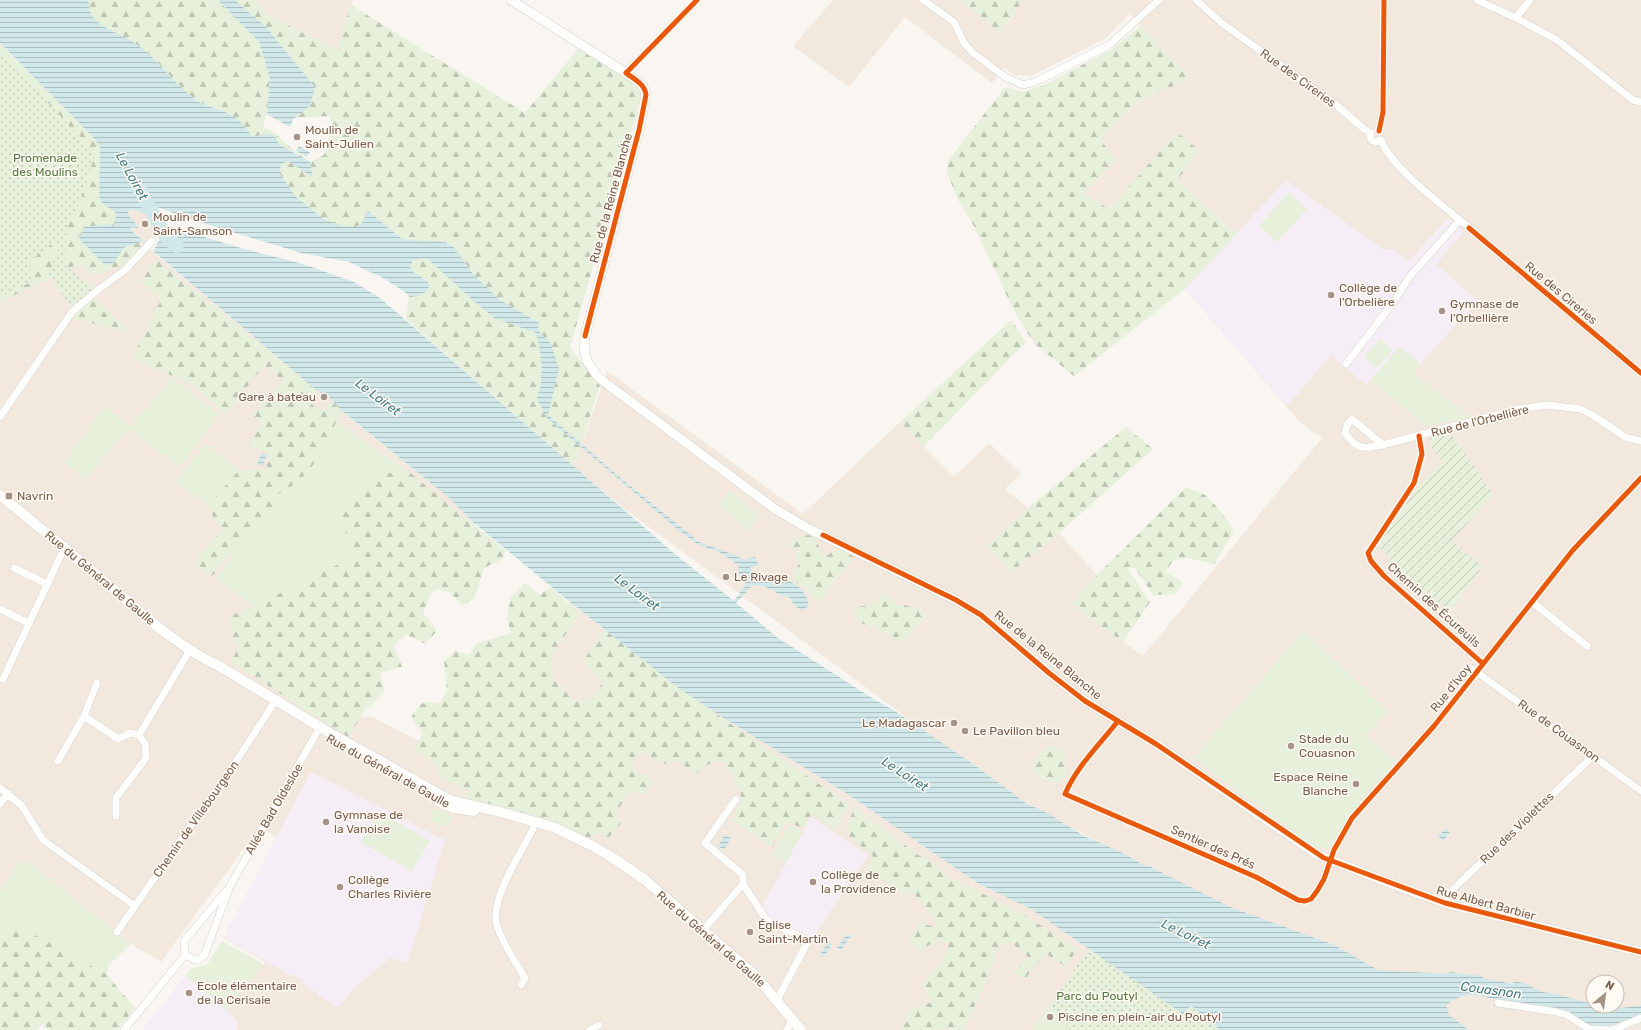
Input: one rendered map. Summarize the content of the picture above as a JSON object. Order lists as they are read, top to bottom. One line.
{"streets":{"main road":["Rue du Général de Gaulle"],"street":["Rue des Cireries","Rue de la Reine Blanche","Rue de l'Orbellière","Rue d'Ivoy","Rue de Couasnon","Allée Bad Oldesloe","Chemin de Villebourgeon","Rue des Violettes","Sentier des Prés","Rue Albert Barbier"],"cycle path":["Chemin des Écureuils"]},"crossings":[["Rue de la Reine Blanche","Rue d'Ivoy"],["Rue de la Reine Blanche","Sentier des Prés"],["Rue de la Reine Blanche","Rue Albert Barbier"],["Rue du Général de Gaulle","Allée Bad Oldesloe"],["Rue du Général de Gaulle","Chemin de Villebourgeon"],["Rue d'Ivoy","Rue de Couasnon"],["Rue d'Ivoy","Sentier des Prés"],["Rue d'Ivoy","Rue Albert Barbier"],["Rue de Couasnon","Rue des Violettes"],["Rue des Violettes","Rue Albert Barbier"],["Sentier des Prés","Rue Albert Barbier"]],"water":["Le Loiret","Couasnon"],"parks":["Promenade des Moulins","Parc du Poutyl"],"places":{"other":["Moulin de Saint-Julien","Moulin de Saint-Samson","Collège de l'Orbelière","Gymnase de l'Orbellière","Gare à bateau","Le Rivage","Le Madagascar","Le Pavillon bleu","Stade du Couasnon","Espace Reine Blanche","Gymnase de la Vanoise","Collège de la Providence","Collège Charles Rivière","Église Saint-Martin","Ecole élémentaire de la Cerisaie","Piscine en plein-air du Poutyl"],"transit":["Navrin"]},"north":"top right"}
